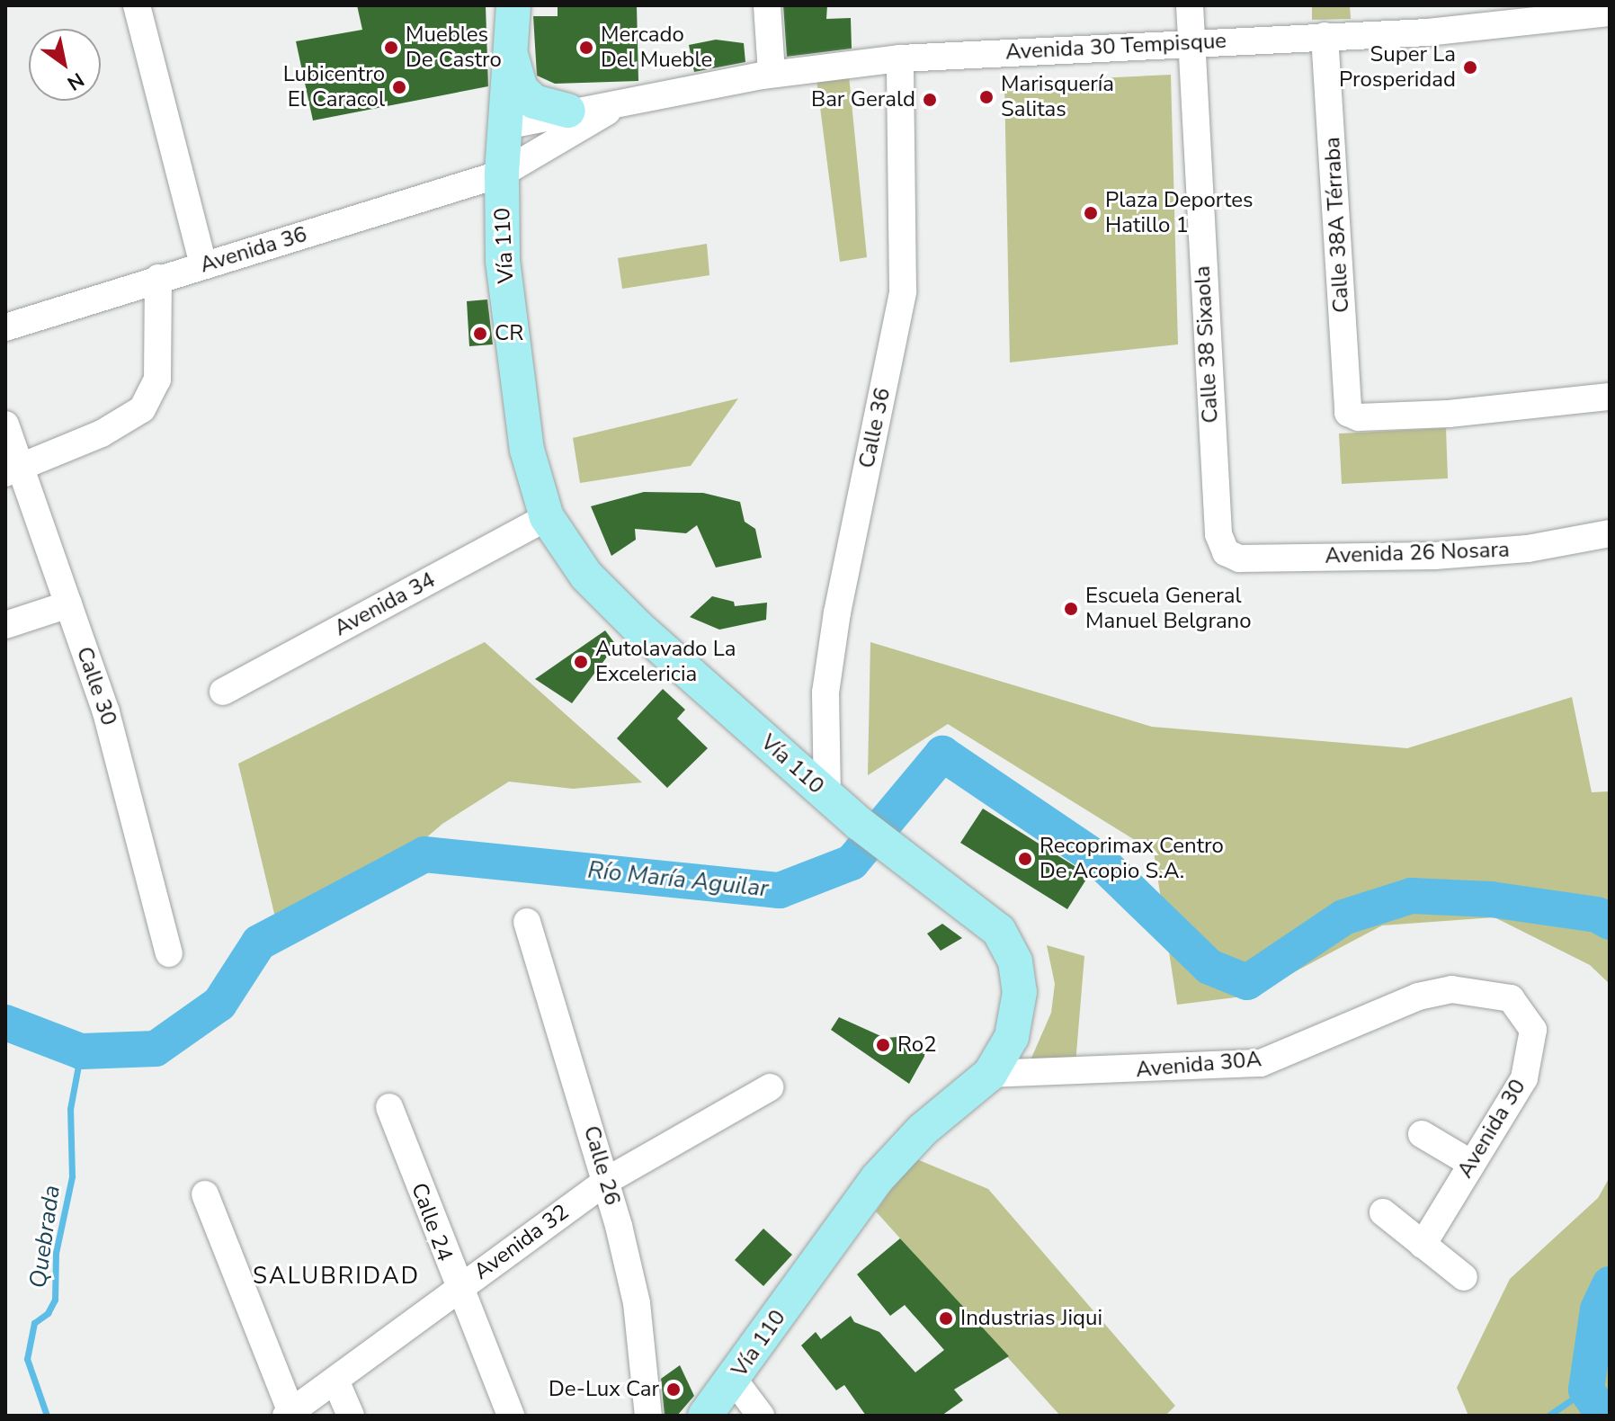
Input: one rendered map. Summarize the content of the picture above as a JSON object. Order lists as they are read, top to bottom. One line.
{"streets":{"main road":["Vía 110"],"street":["Avenida 30 Tempisque","Calle 38A Térraba","Avenida 36","Calle 38 Sixaola","Calle 36","Avenida 26 Nosara","Avenida 34","Calle 30","Avenida 30A","Avenida 30","Calle 26","Calle 24","Avenida 32"]},"crossings":[["Avenida 30 Tempisque","Calle 38A Térraba"],["Avenida 30 Tempisque","Vía 110"],["Avenida 30 Tempisque","Avenida 36"],["Avenida 30 Tempisque","Calle 38 Sixaola"],["Avenida 30 Tempisque","Calle 36"],["Vía 110","Avenida 36"],["Vía 110","Calle 36"],["Vía 110","Avenida 34"],["Vía 110","Avenida 30A"],["Calle 38 Sixaola","Avenida 26 Nosara"],["Avenida 30A","Avenida 30"],["Calle 26","Avenida 32"],["Calle 24","Avenida 32"]],"districts":["SALUBRIDAD"],"water":["Río María Aguilar","Quebrada"],"places":["Muebles De Castro","Mercado Del Mueble","Super La Prosperidad","Lubicentro El Caracol","Marisquería Salitas","Bar Gerald","Plaza Deportes Hatillo 1","CR","Escuela General Manuel Belgrano","Autolavado La Excelericia","Recoprimax Centro De Acopio S.A.","Ro2","Industrias Jiqui","De-Lux Car"],"north":"bottom right"}
